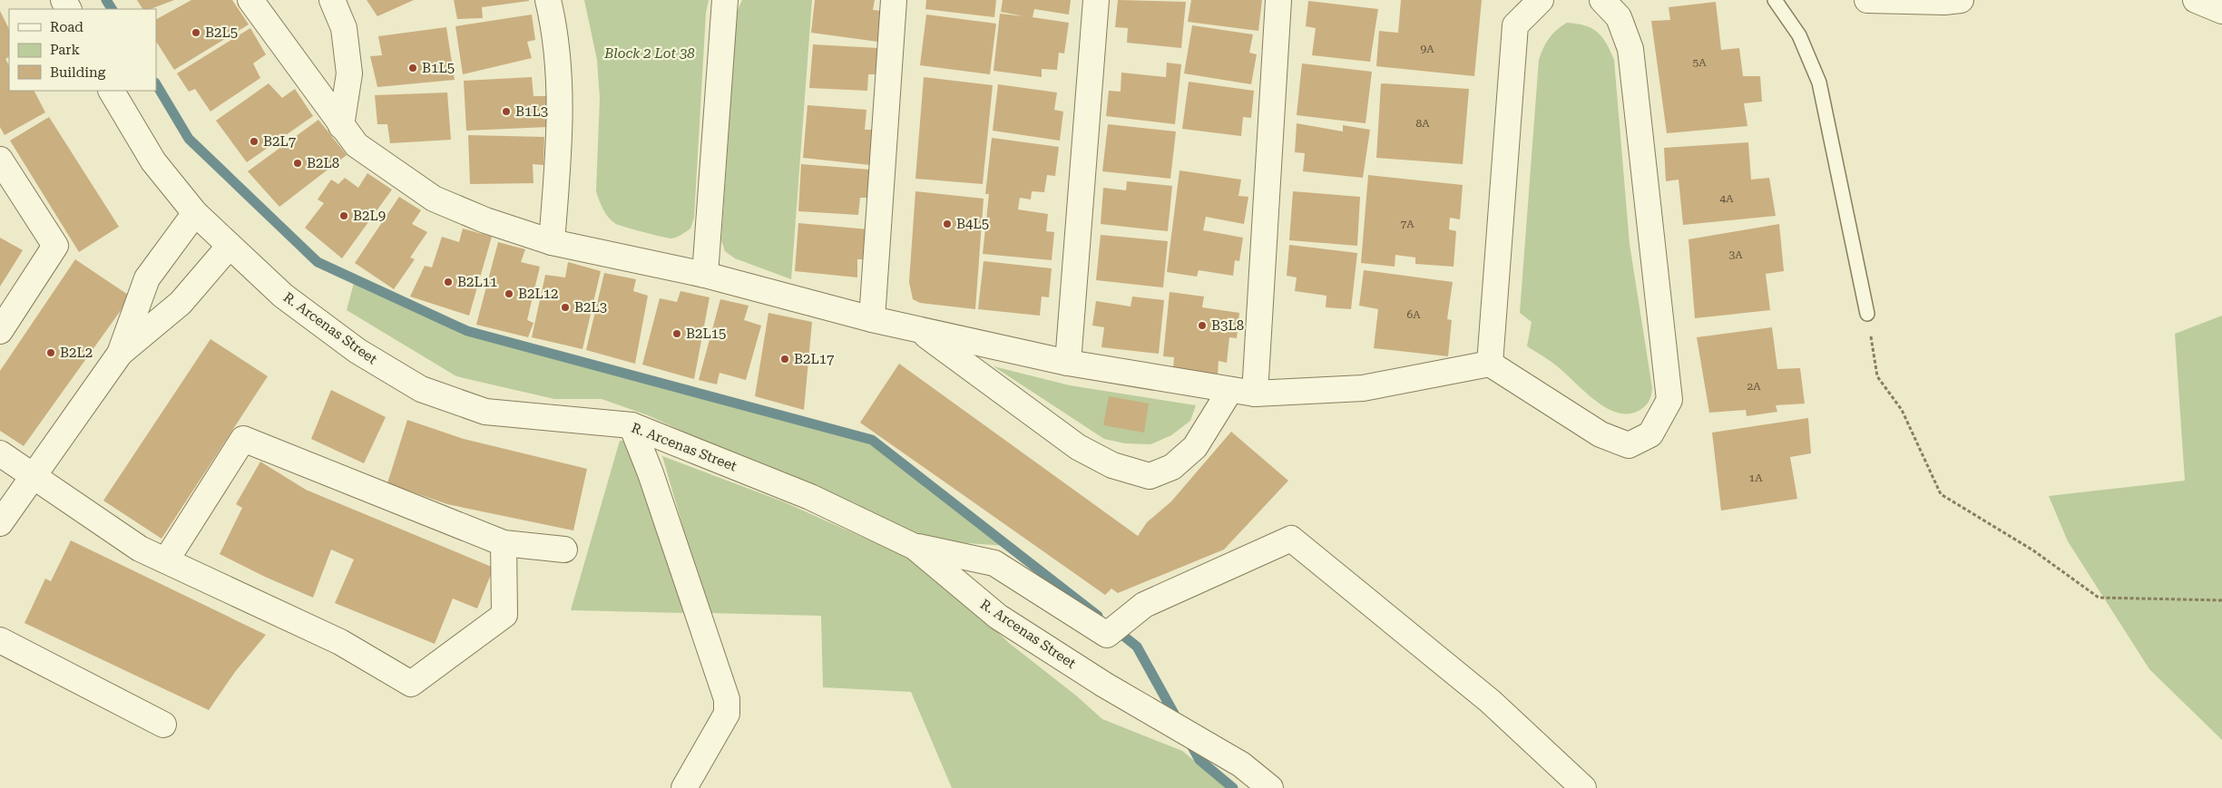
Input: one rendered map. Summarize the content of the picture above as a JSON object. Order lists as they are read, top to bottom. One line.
{"streets":{"street":["R. Arcenas Street"]},"parks":["Block 2 Lot 38"],"places":["B2L5","B1L5","B1L3","B2L7","B2L8","B2L9","B4L5","B2L11","B2L12","B2L3","B3L8","B2L15","B2L2","B2L17"],"house_numbers":["9A","5A","8A","4A","7A","3A","6A","2A","1A"],"legend":["Road","Park","Building"]}
